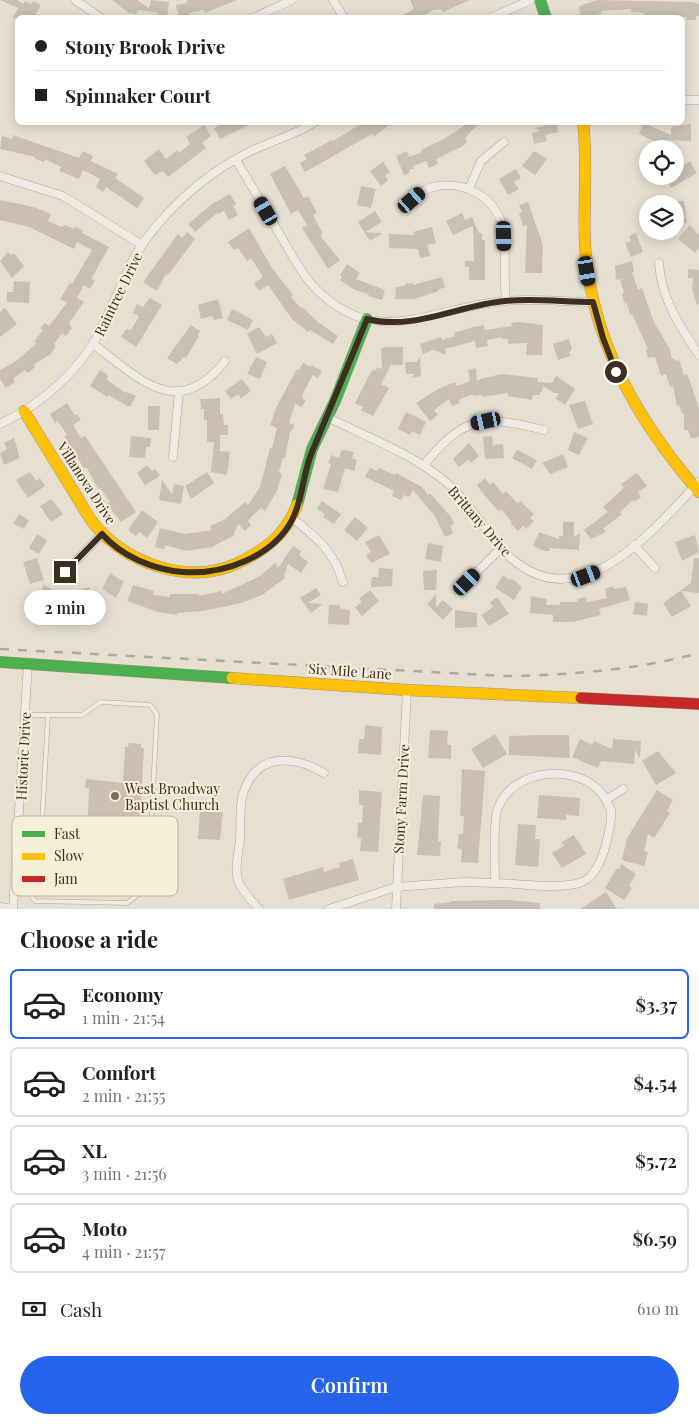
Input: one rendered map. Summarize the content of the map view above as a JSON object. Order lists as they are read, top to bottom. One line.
{"streets":{"street":["Raintree Drive","Villanova Drive","Brittany Drive","Six Mile Lane","Historic Drive","Stony Farm Drive"]},"crossings":[["Raintree Drive","Villanova Drive"],["Villanova Drive","Brittany Drive"],["Six Mile Lane","Historic Drive"],["Six Mile Lane","Stony Farm Drive"]],"places":["West Broadway Baptist Church"],"legend":["Fast","Slow","Jam"],"page":{"banner":["Stony Brook Drive","Spinnaker Court"],"bubble":"2 min","heading":"Choose a ride","list":[{"name":"Economy","note":"1 min · 21:54","value":"$3.37"},{"name":"Comfort","note":"2 min · 21:55","value":"$4.54"},{"name":"XL","note":"3 min · 21:56","value":"$5.72"},{"name":"Moto","note":"4 min · 21:57","value":"$6.59"}],"pay":["Cash","610 m"],"buttons":"Confirm"}}
